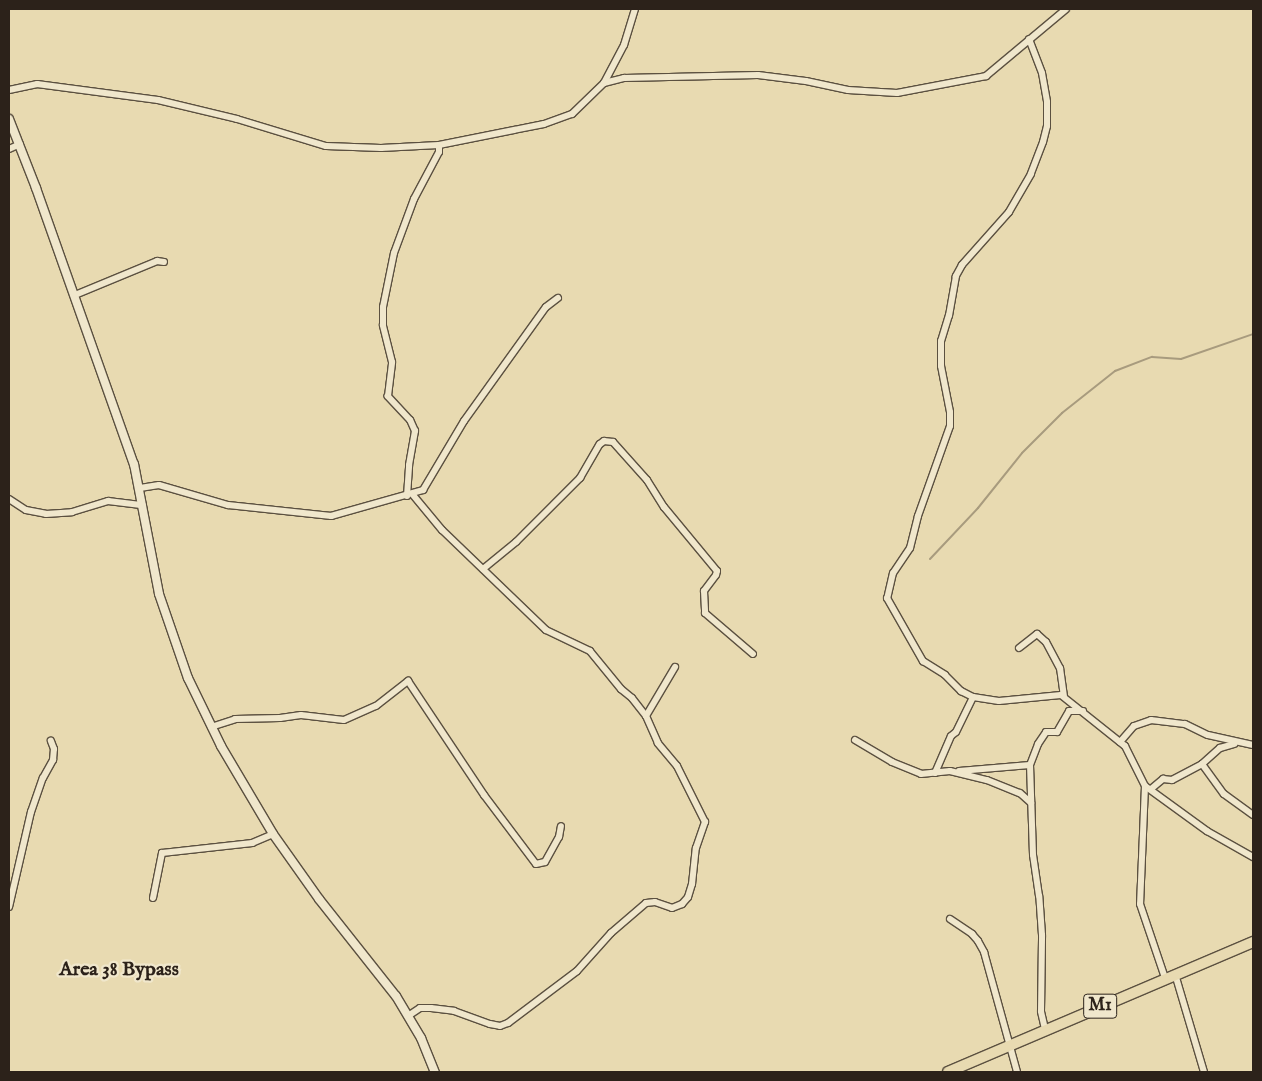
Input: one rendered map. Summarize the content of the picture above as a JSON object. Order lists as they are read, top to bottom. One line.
{"streets":{"highway":["M1"]},"districts":["Area 38 Bypass"]}
